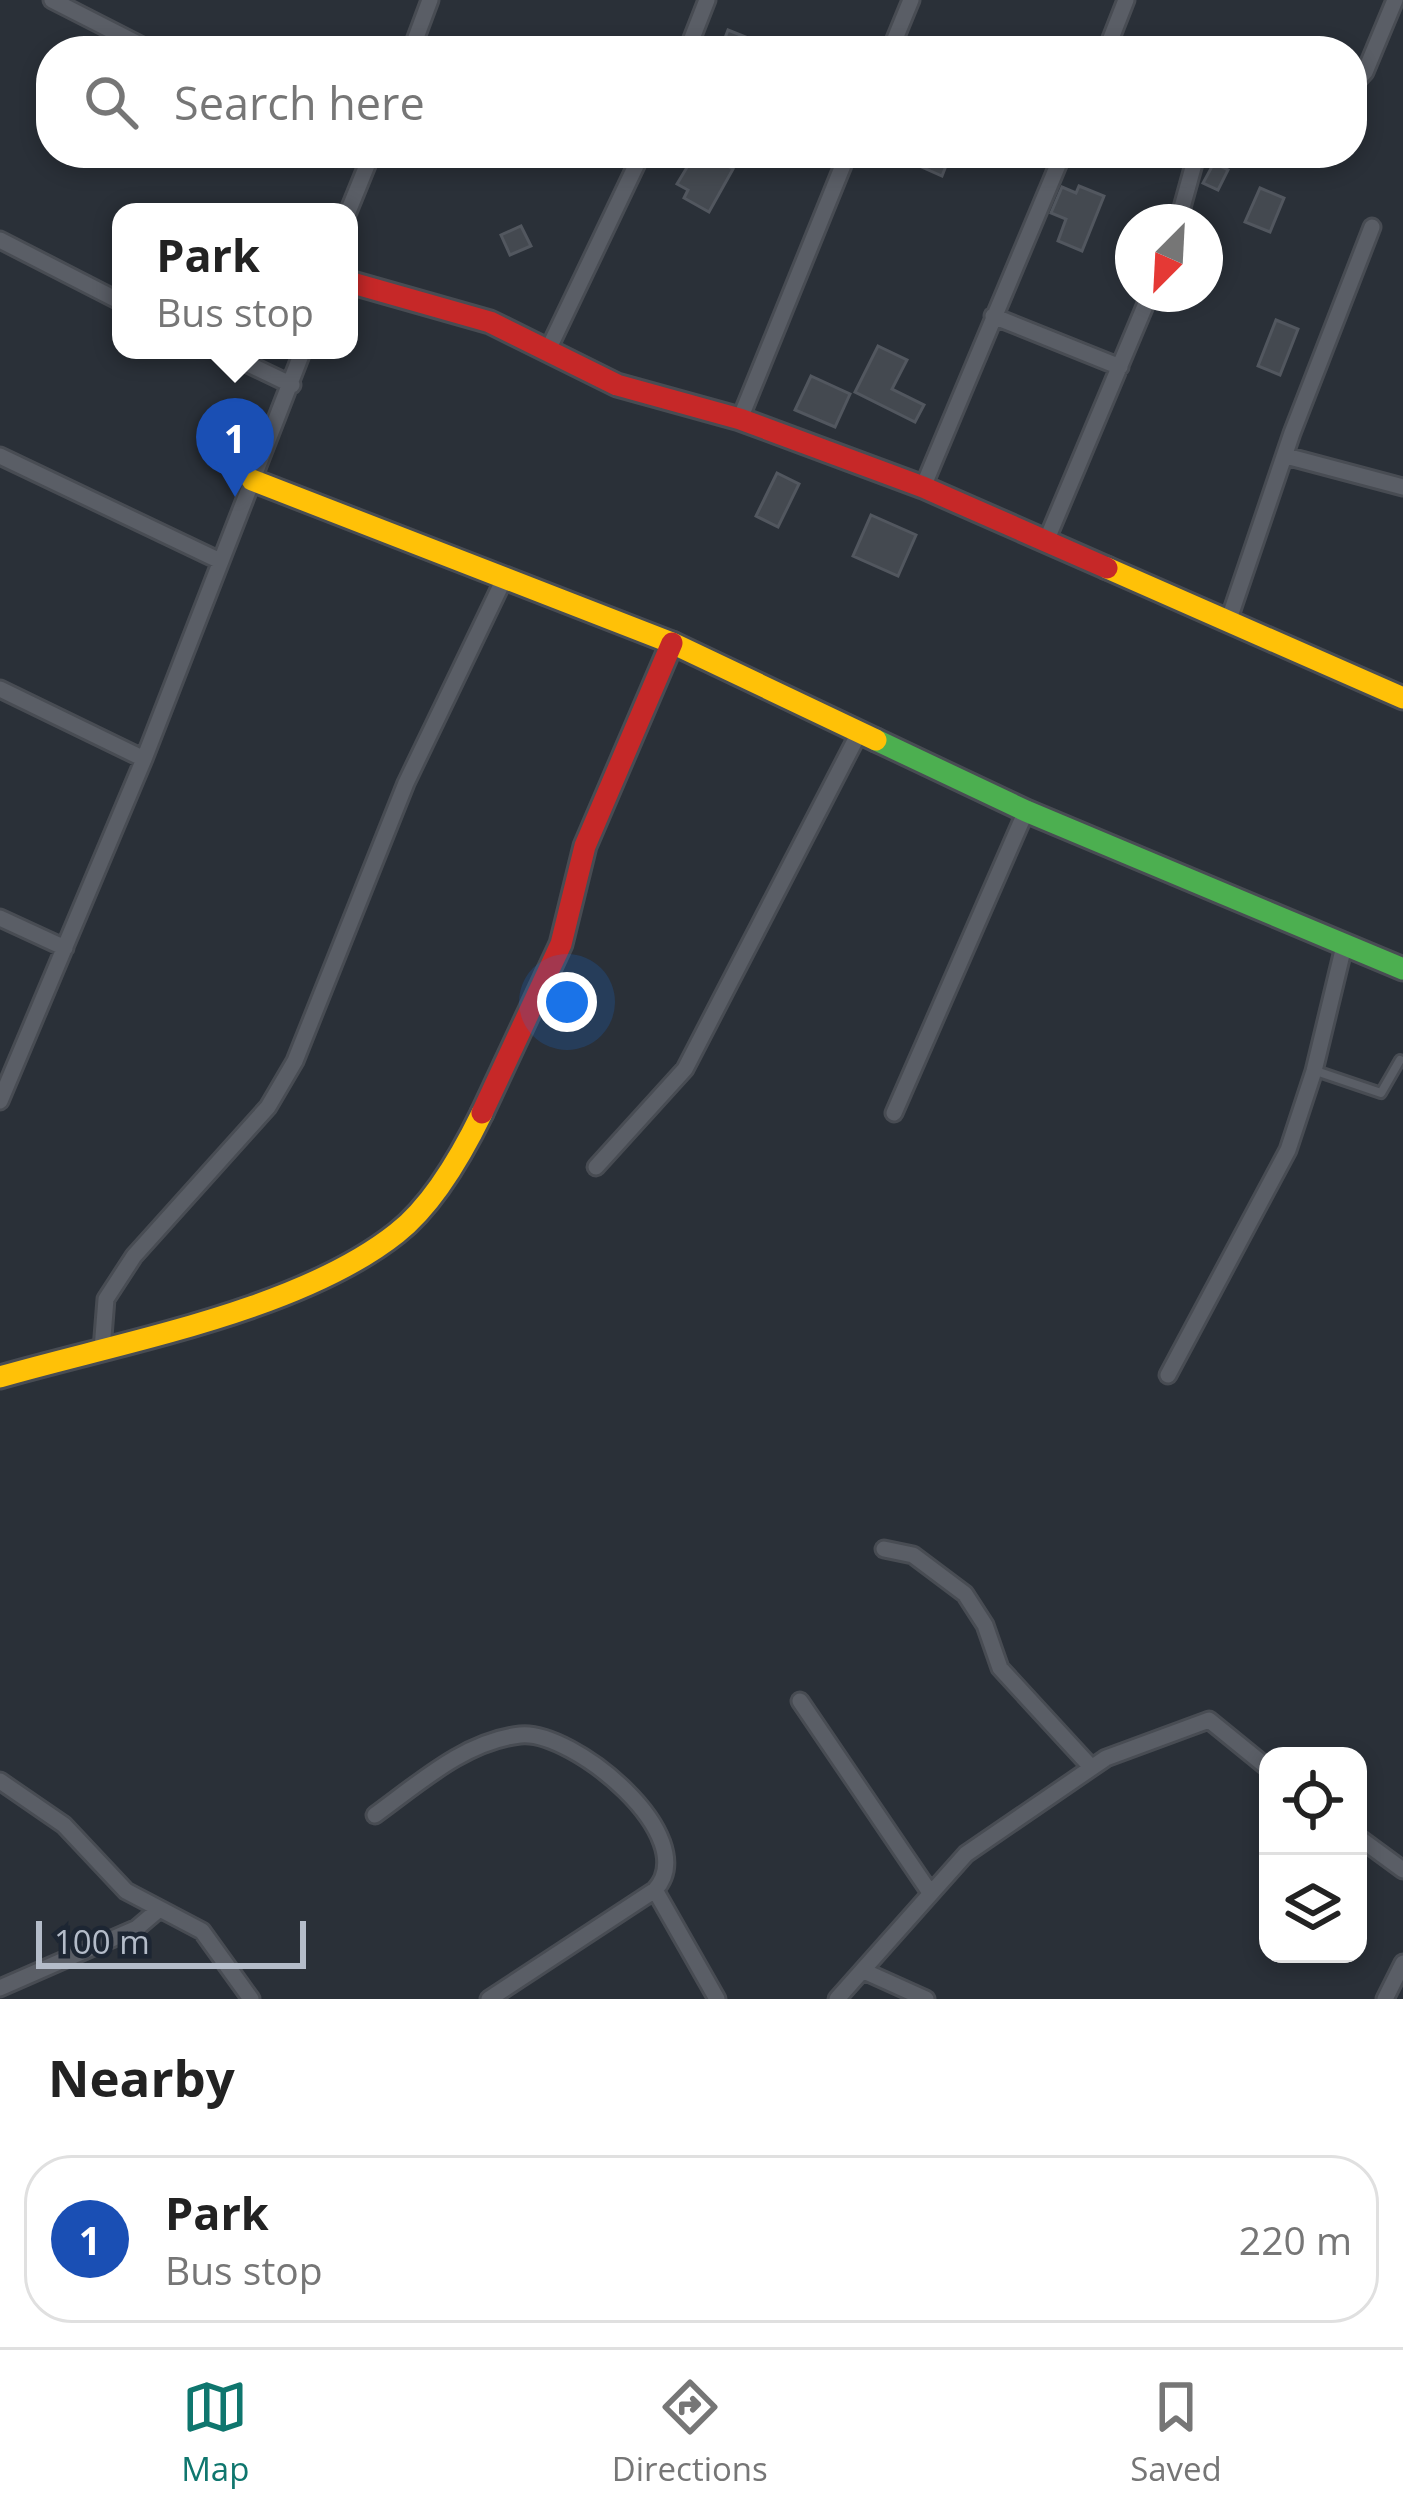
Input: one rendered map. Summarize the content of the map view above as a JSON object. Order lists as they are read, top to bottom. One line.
{"scale_bar":"100 m","north":"bottom left","page":{"search":"Search here","popup":["Park","Bus stop"],"pins":"1","scale":"100 m","heading":"Nearby","list":[{"mark":"1","name":"Park","note":"Bus stop","value":"220 m"}],"nav":["Map","Directions","Saved"]}}
